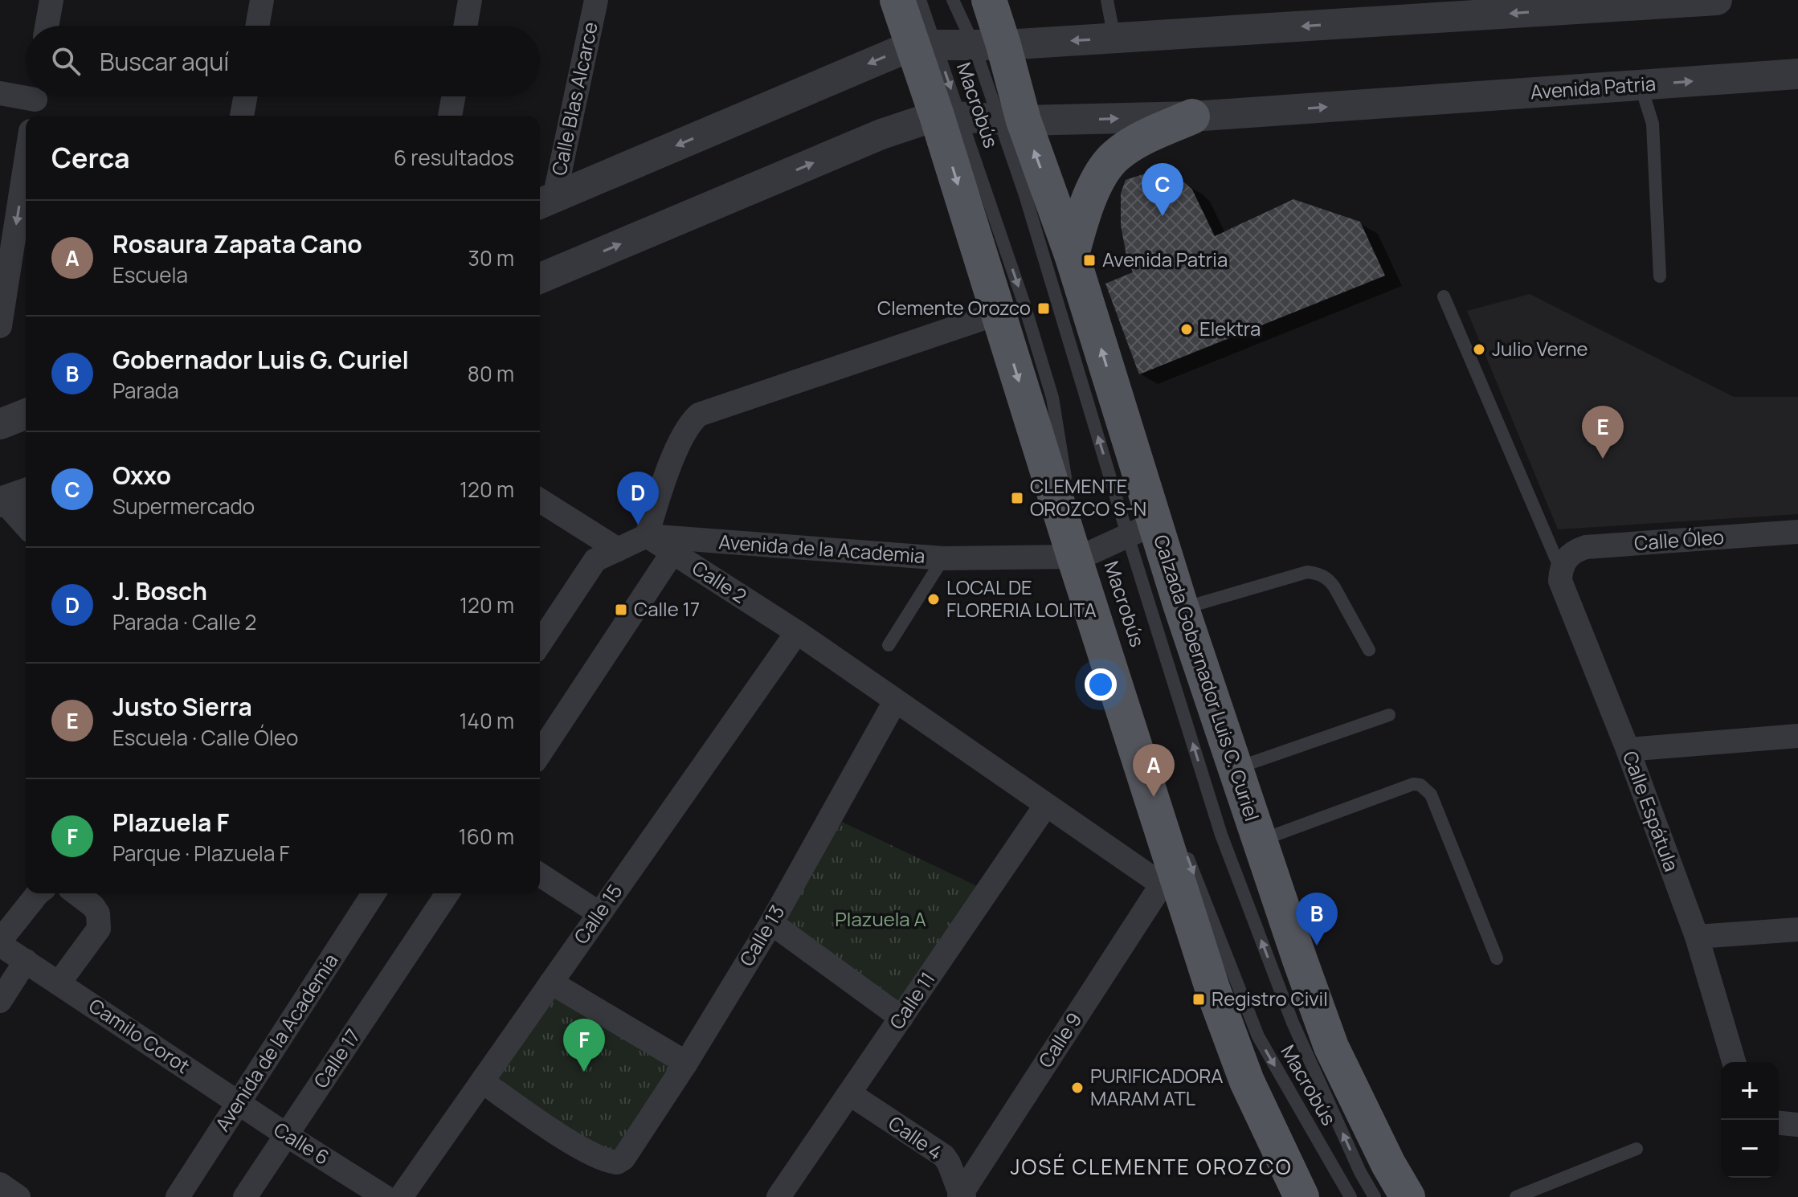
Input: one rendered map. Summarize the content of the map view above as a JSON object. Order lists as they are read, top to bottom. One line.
{"streets":{"main road":["Calzada Gobernador Luis C. Curiel"],"street":["Avenida Patria","Calle Blas Alcarce","Calle Óleo","Avenida de la Academia","Calle 2","Calle Espátula","Calle 15","Calle 13","Calle 11","Camilo Corot","Calle 9","Calle 17","Calle 4","Calle 6"],"lane":["Macrobús"]},"crossings":[["Avenida Patria","Macrobús"],["Avenida Patria","Calzada Gobernador Luis C. Curiel"],["Macrobús","Avenida de la Academia"],["Macrobús","Calzada Gobernador Luis C. Curiel"],["Calle Óleo","Calle Espátula"],["Avenida de la Academia","Calle 2"],["Avenida de la Academia","Calzada Gobernador Luis C. Curiel"],["Avenida de la Academia","Calle 6"],["Calle 2","Calle 15"],["Calle 2","Calle 13"],["Calle 2","Calle 11"],["Calle 2","Calle 9"],["Calle 15","Calle 13"],["Calle 11","Calle 4"],["Camilo Corot","Calle 6"],["Calle 9","Calle 4"],["Calle 17","Calle 6"]],"districts":["JOSÉ CLEMENTE OROZCO"],"parks":["Plazuela A"],"places":{"transit":["Avenida Patria","Clemente Orozco","CLEMENTE OROZCO S-N","Calle 17","Registro Civil"],"other":["Elektra","Julio Verne","LOCAL DE FLORERIA LOLITA","PURIFICADORA MARAM ATL"]},"page":{"search":"Buscar aquí","heading":["Cerca","6 resultados"],"pins":["C","E","D","A","B","F"],"list":[{"mark":"A","name":"Rosaura Zapata Cano","note":"Escuela","value":"30 m"},{"mark":"B","name":"Gobernador Luis G. Curiel","note":"Parada","value":"80 m"},{"mark":"C","name":"Oxxo","note":"Supermercado","value":"120 m"},{"mark":"D","name":"J. Bosch","note":"Parada · Calle 2","value":"120 m"},{"mark":"E","name":"Justo Sierra","note":"Escuela · Calle Óleo","value":"140 m"},{"mark":"F","name":"Plazuela F","note":"Parque · Plazuela F","value":"160 m"}],"map_buttons":["+","−"]}}
